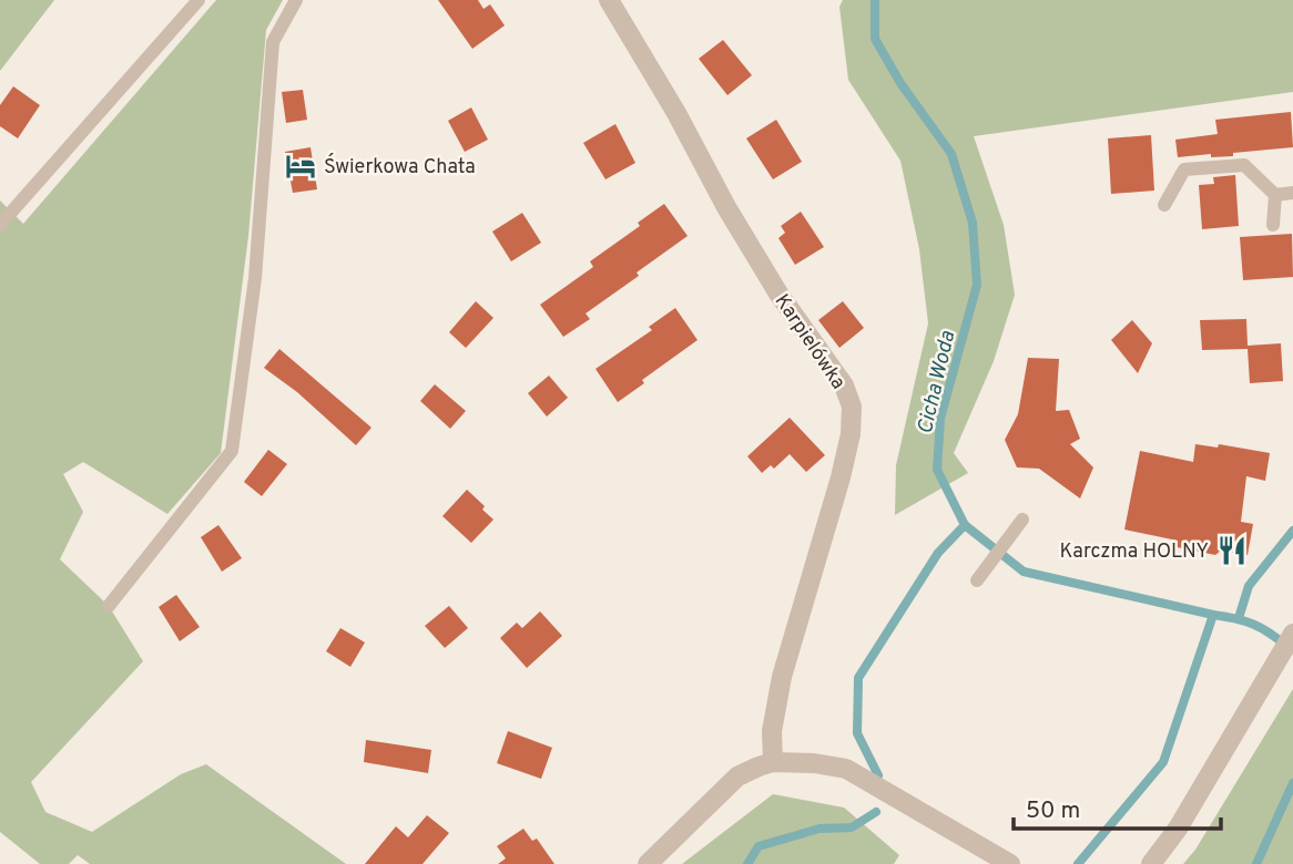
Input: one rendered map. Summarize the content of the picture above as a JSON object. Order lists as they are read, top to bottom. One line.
{"streets":{"street":["Karpielówka"]},"water":["Cicha Woda"],"places":{"hotel":["Świerkowa Chata"],"restaurant":["Karczma HOLNY"]},"scale_bar":"50 m"}
